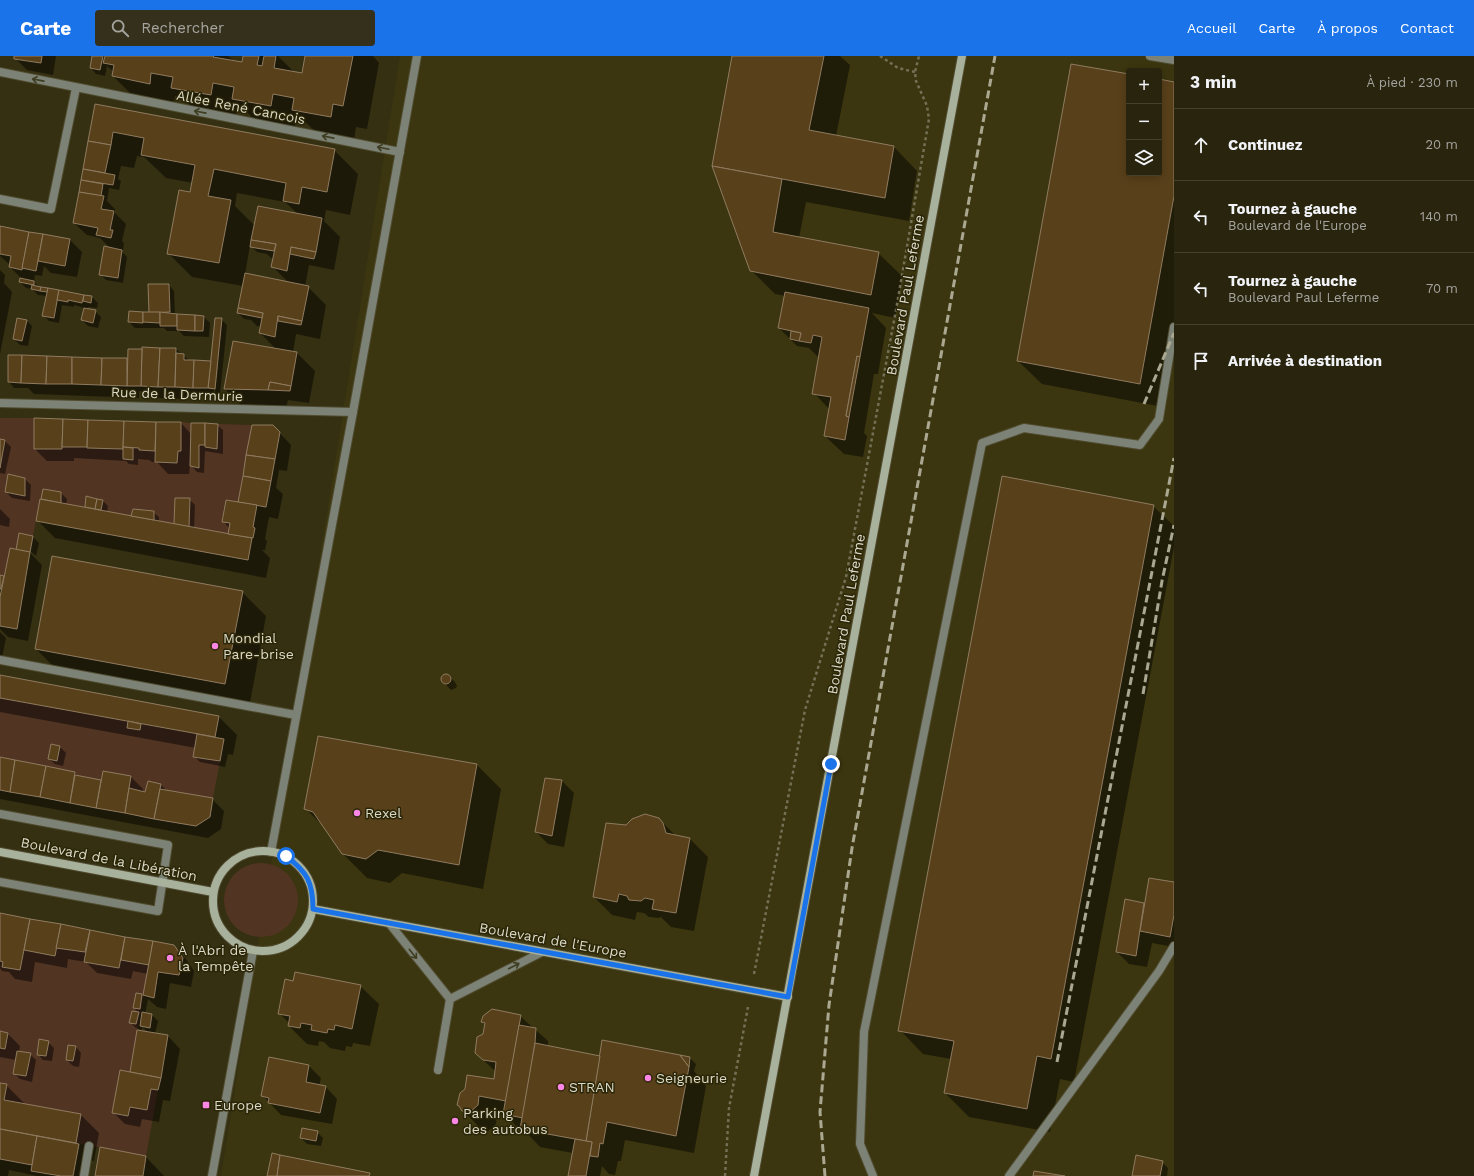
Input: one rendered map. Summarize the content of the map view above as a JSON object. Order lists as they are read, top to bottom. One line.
{"streets":{"main road":["Boulevard Paul Leferme","Boulevard de la Libération","Boulevard de l'Europe"],"street":["Allée René Cancois","Rue de la Dermurie"]},"crossings":[["Boulevard Paul Leferme","Boulevard de l'Europe"],["Boulevard de la Libération","Boulevard de l'Europe"]],"one_way":["Allée René Cancois"],"places":{"other":["Mondial Pare-brise","Rexel","À l'Abri de la Tempête","Seigneurie","STRAN","Parking des autobus"],"transit":["Europe"]},"page":{"header":"Carte","search":"Rechercher","nav":["Accueil","Carte","À propos","Contact"],"heading":["3 min","À pied · 230 m"],"map_buttons":["+","−"],"list":[["Continuez","20 m"],["Tournez à gauche","Boulevard de l'Europe","140 m"],["Tournez à gauche","Boulevard Paul Leferme","70 m"],"Arrivée à destination"]}}
